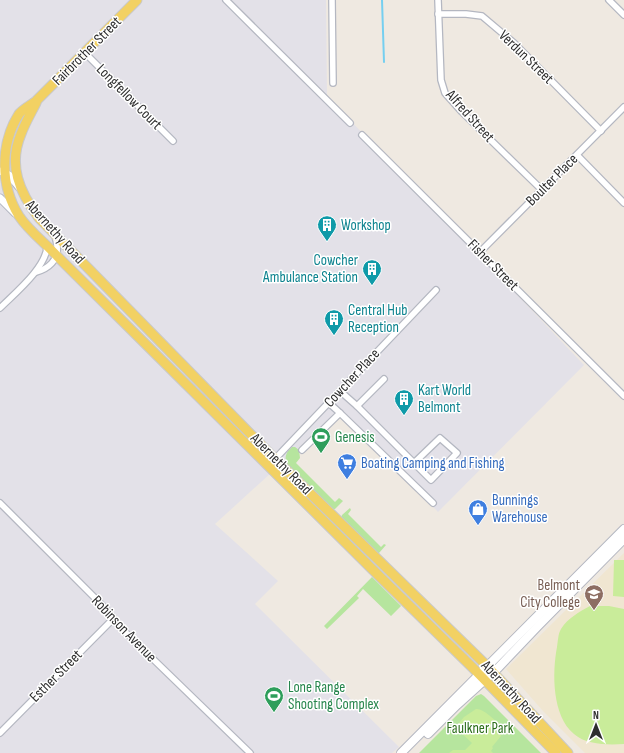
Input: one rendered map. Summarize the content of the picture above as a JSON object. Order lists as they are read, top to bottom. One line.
{"streets":{"main road":["Fairbrother Street","Abernethy Road"],"street":["Verdun Street","Longfellow Court","Alfred Street","Boulter Place","Fisher Street","Cowcher Place","Robinson Avenue","Esther Street"]},"crossings":[["Fairbrother Street","Longfellow Court"],["Fairbrother Street","Abernethy Road"],["Verdun Street","Alfred Street"],["Verdun Street","Boulter Place"],["Alfred Street","Boulter Place"],["Boulter Place","Fisher Street"],["Abernethy Road","Cowcher Place"],["Robinson Avenue","Esther Street"]],"parks":["Faulkner Park"],"places":{"building":["Workshop","Cowcher Ambulance Station","Central Hub Reception","Kart World Belmont"],"sports":["Genesis","Lone Range Shooting Complex"],"supermarket":["Boating Camping and Fishing"],"shop":["Bunnings Warehouse"],"school or university":["Belmont City College"]},"north":"top"}
